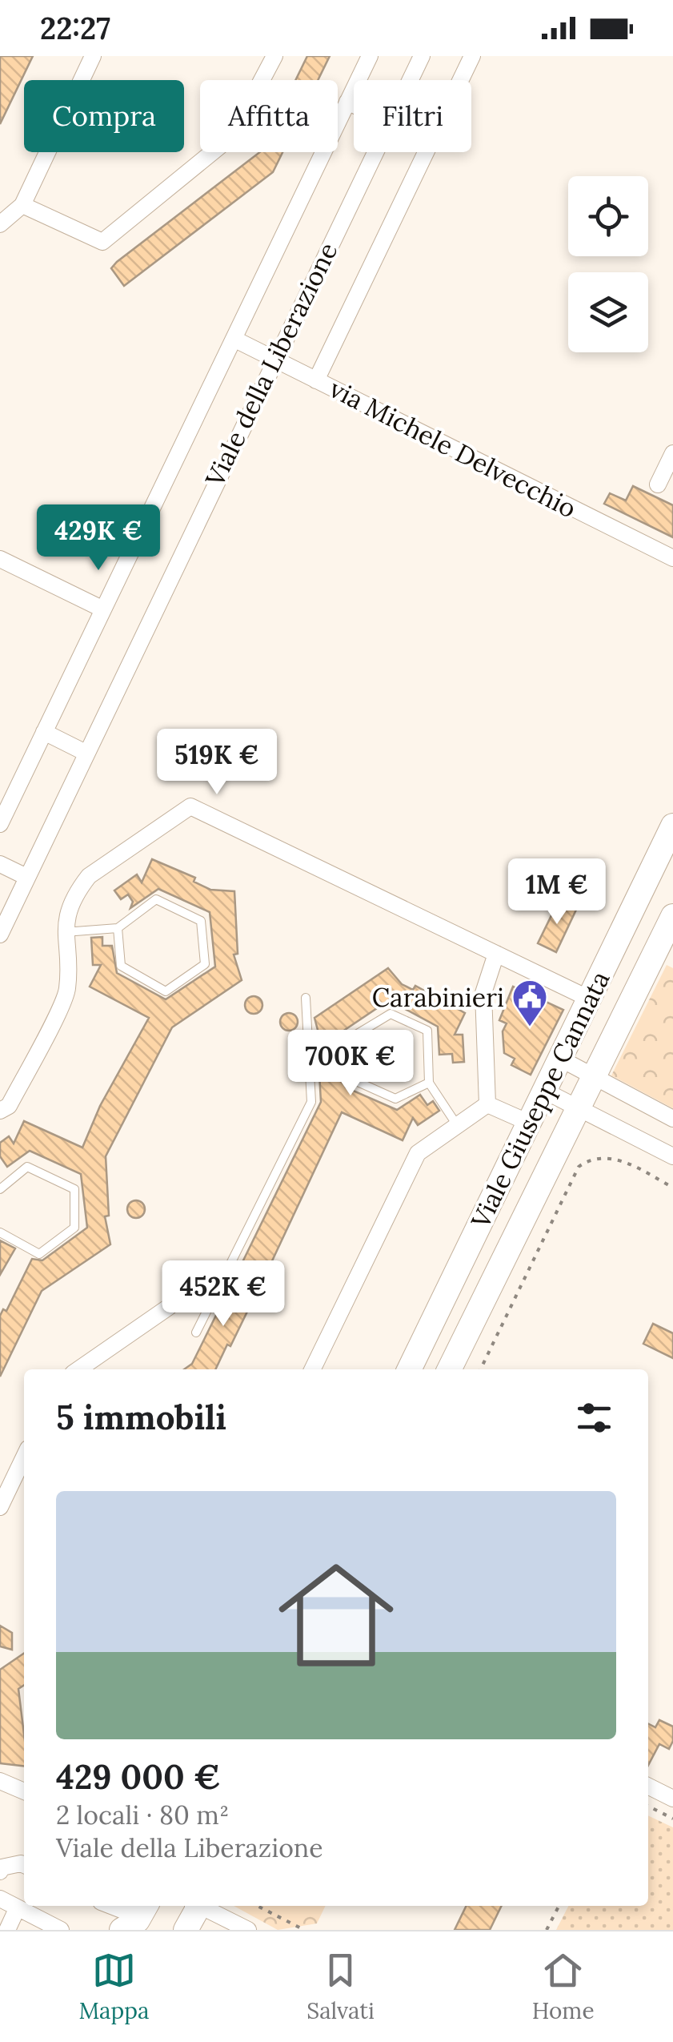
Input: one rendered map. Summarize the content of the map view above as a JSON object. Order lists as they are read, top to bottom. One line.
{"streets":{"street":["Viale della Liberazione","via Michele Delvecchio","Viale Giuseppe Cannata"]},"crossings":[["Viale della Liberazione","via Michele Delvecchio"]],"places":{"public building":["Carabinieri"]},"page":{"status":"22:27","chip":["Compra","Affitta","Filtri"],"price":["429K €","519K €","1M €","700K €","452K €"],"heading":"5 immobili","list":[{"name":"429 000 €","note":"2 locali · 80 m² · Viale della Liberazione"}],"tabs":["Mappa","Salvati","Home"]}}
